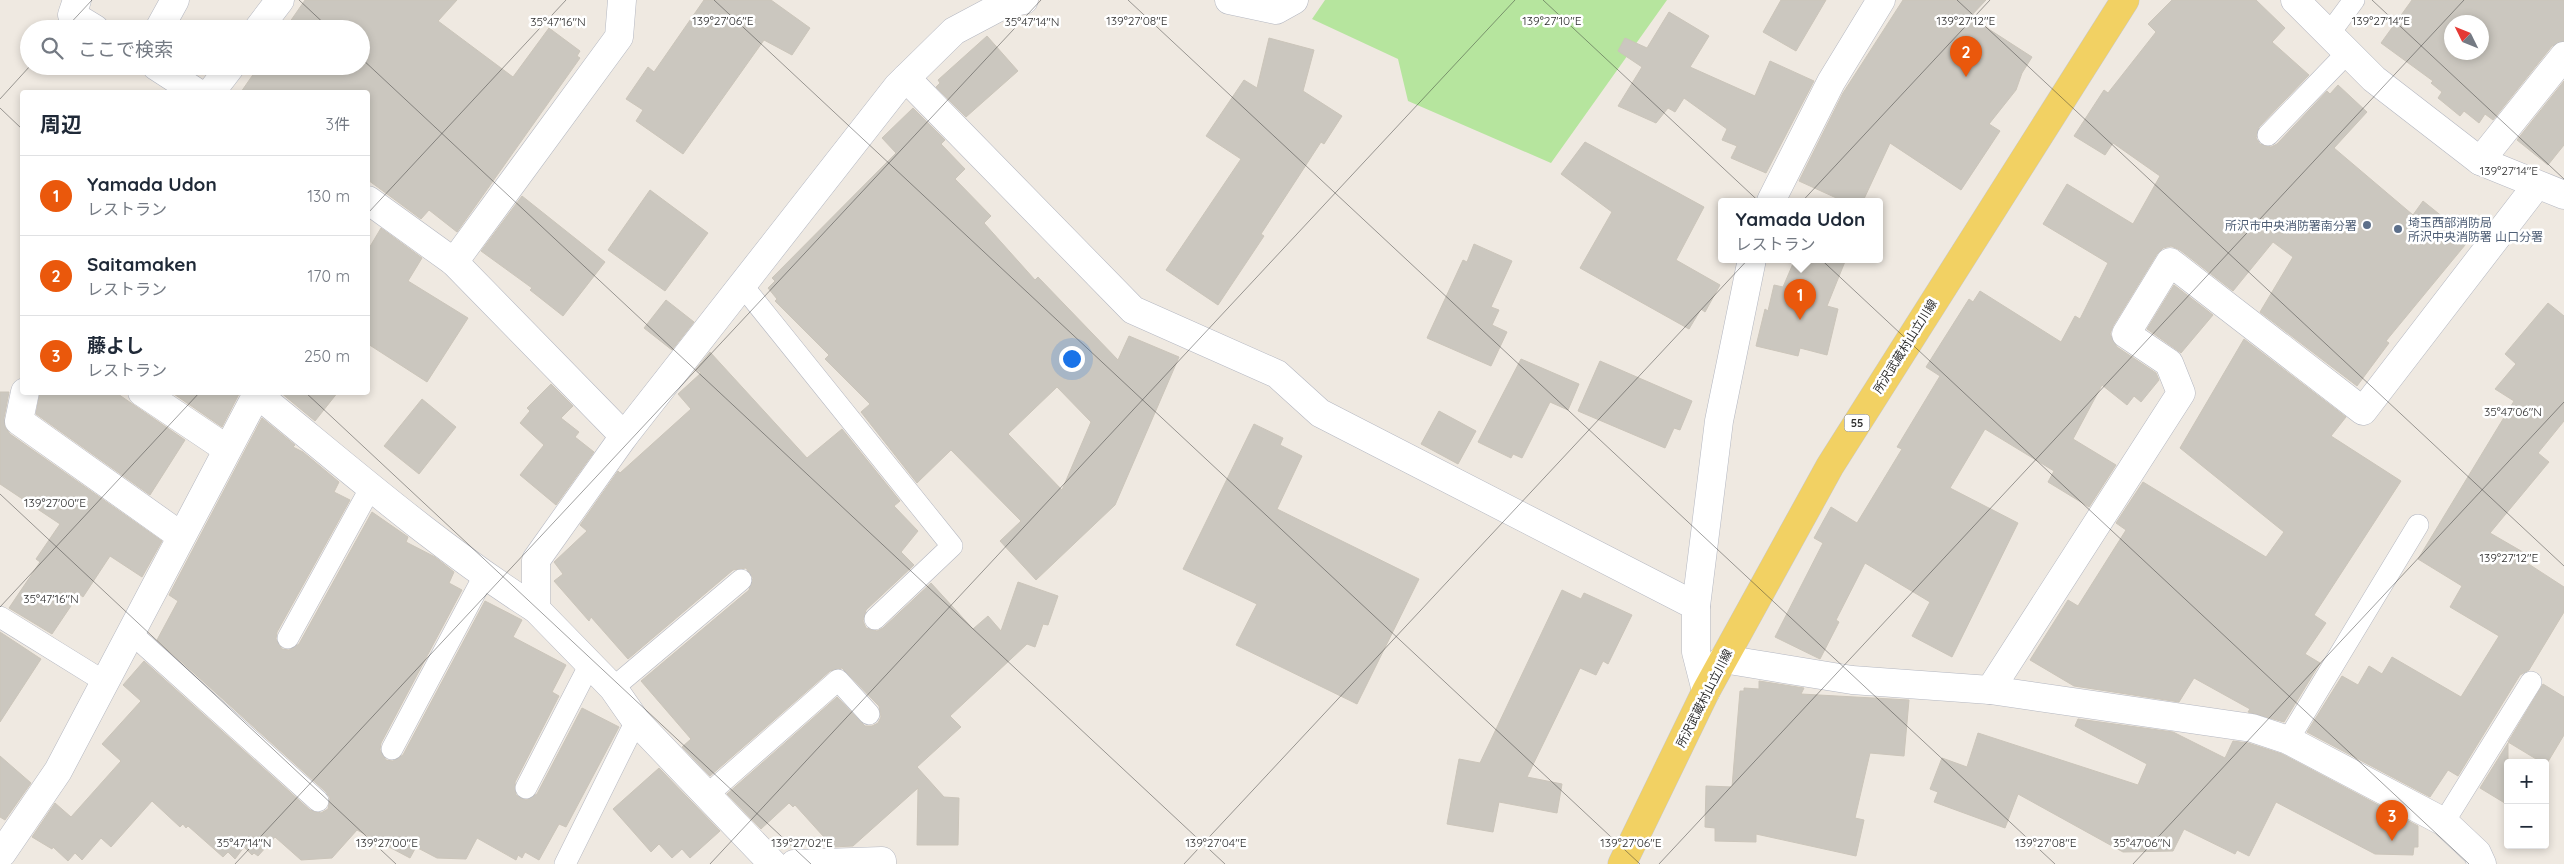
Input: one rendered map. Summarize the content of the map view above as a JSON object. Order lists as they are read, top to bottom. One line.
{"streets":{"main road":["所沢武蔵村山立川線","55"]},"places":["所沢市中央消防署南分署","埼玉西部消防局 所沢中央消防署 山口分署"],"north":"top left","page":{"search":"ここで検索","pins":["2","1","3"],"heading":["周辺","3件"],"list":[{"mark":"1","name":"Yamada Udon","note":"レストラン","value":"130 m"},{"mark":"2","name":"Saitamaken","note":"レストラン","value":"170 m"},{"mark":"3","name":"藤よし","note":"レストラン","value":"250 m"}],"popup":["Yamada Udon","レストラン"],"map_buttons":["+","−"]},"coordinates":["139°27'06\"E","139°27'08\"E","139°27'10\"E","139°27'12\"E","139°27'14\"E","35°47'16\"N","35°47'14\"N","35°47'06\"N","139°27'00\"E","139°27'02\"E","139°27'04\"E"]}
